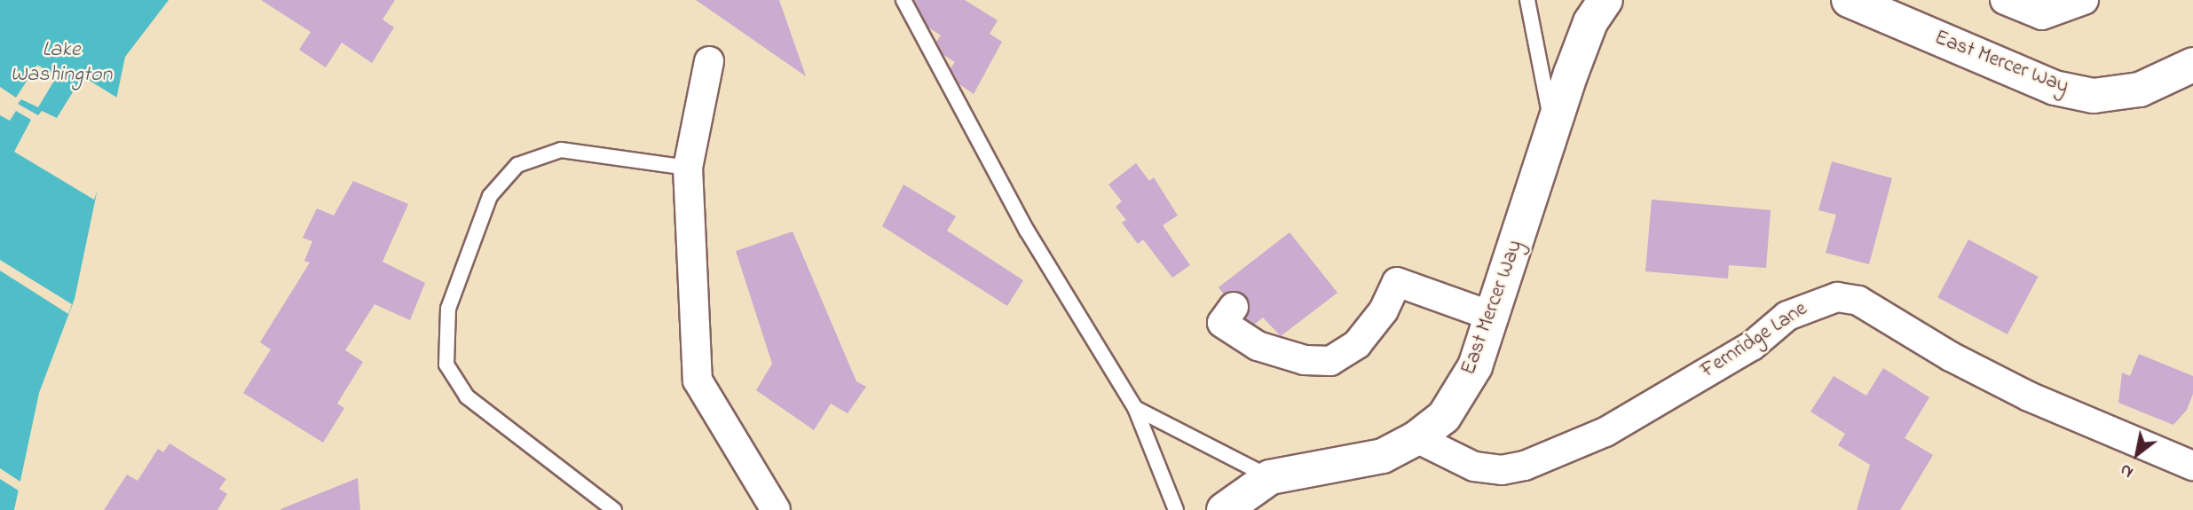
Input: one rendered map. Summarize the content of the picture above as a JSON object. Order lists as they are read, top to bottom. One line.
{"streets":{"street":["East Mercer Way","Fernridge Lane"]},"crossings":[["East Mercer Way","Fernridge Lane"]],"water":["Lake Washington"],"north":"bottom left"}
